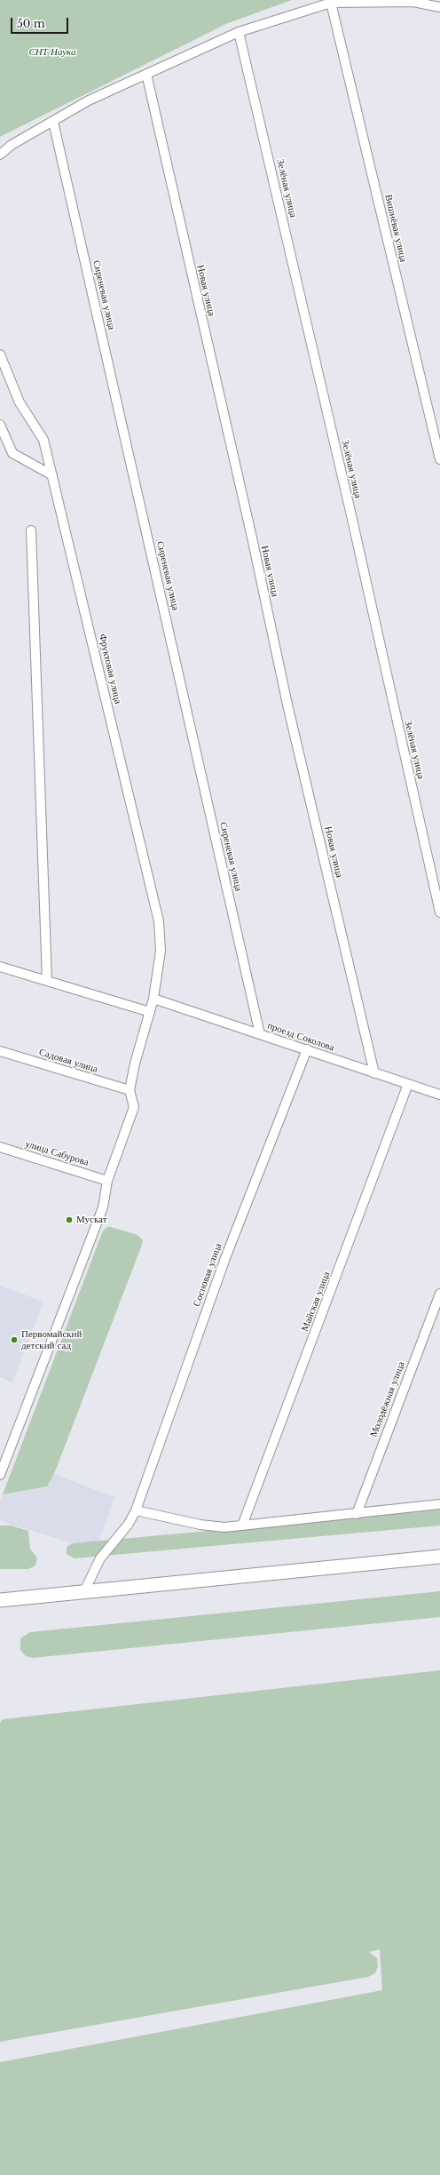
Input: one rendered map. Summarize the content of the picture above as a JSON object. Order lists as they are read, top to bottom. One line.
{"streets":{"street":["Зелёная улица","Вишнёвая улица","Новая улица","Сиреневая улица","Фруктовая улица","проезд Соколова","Садовая улица","улица Сабурова","Сосновая улица","Майская улица","Молодёжная улица"]},"crossings":[["Новая улица","проезд Соколова"],["Сиреневая улица","проезд Соколова"],["Фруктовая улица","проезд Соколова"],["Фруктовая улица","Садовая улица"],["проезд Соколова","Сосновая улица"],["проезд Соколова","Майская улица"]],"parks":["СНТ Наука"],"places":["Мускат","Первомайский детский сад"],"scale_bar":"50 m"}
